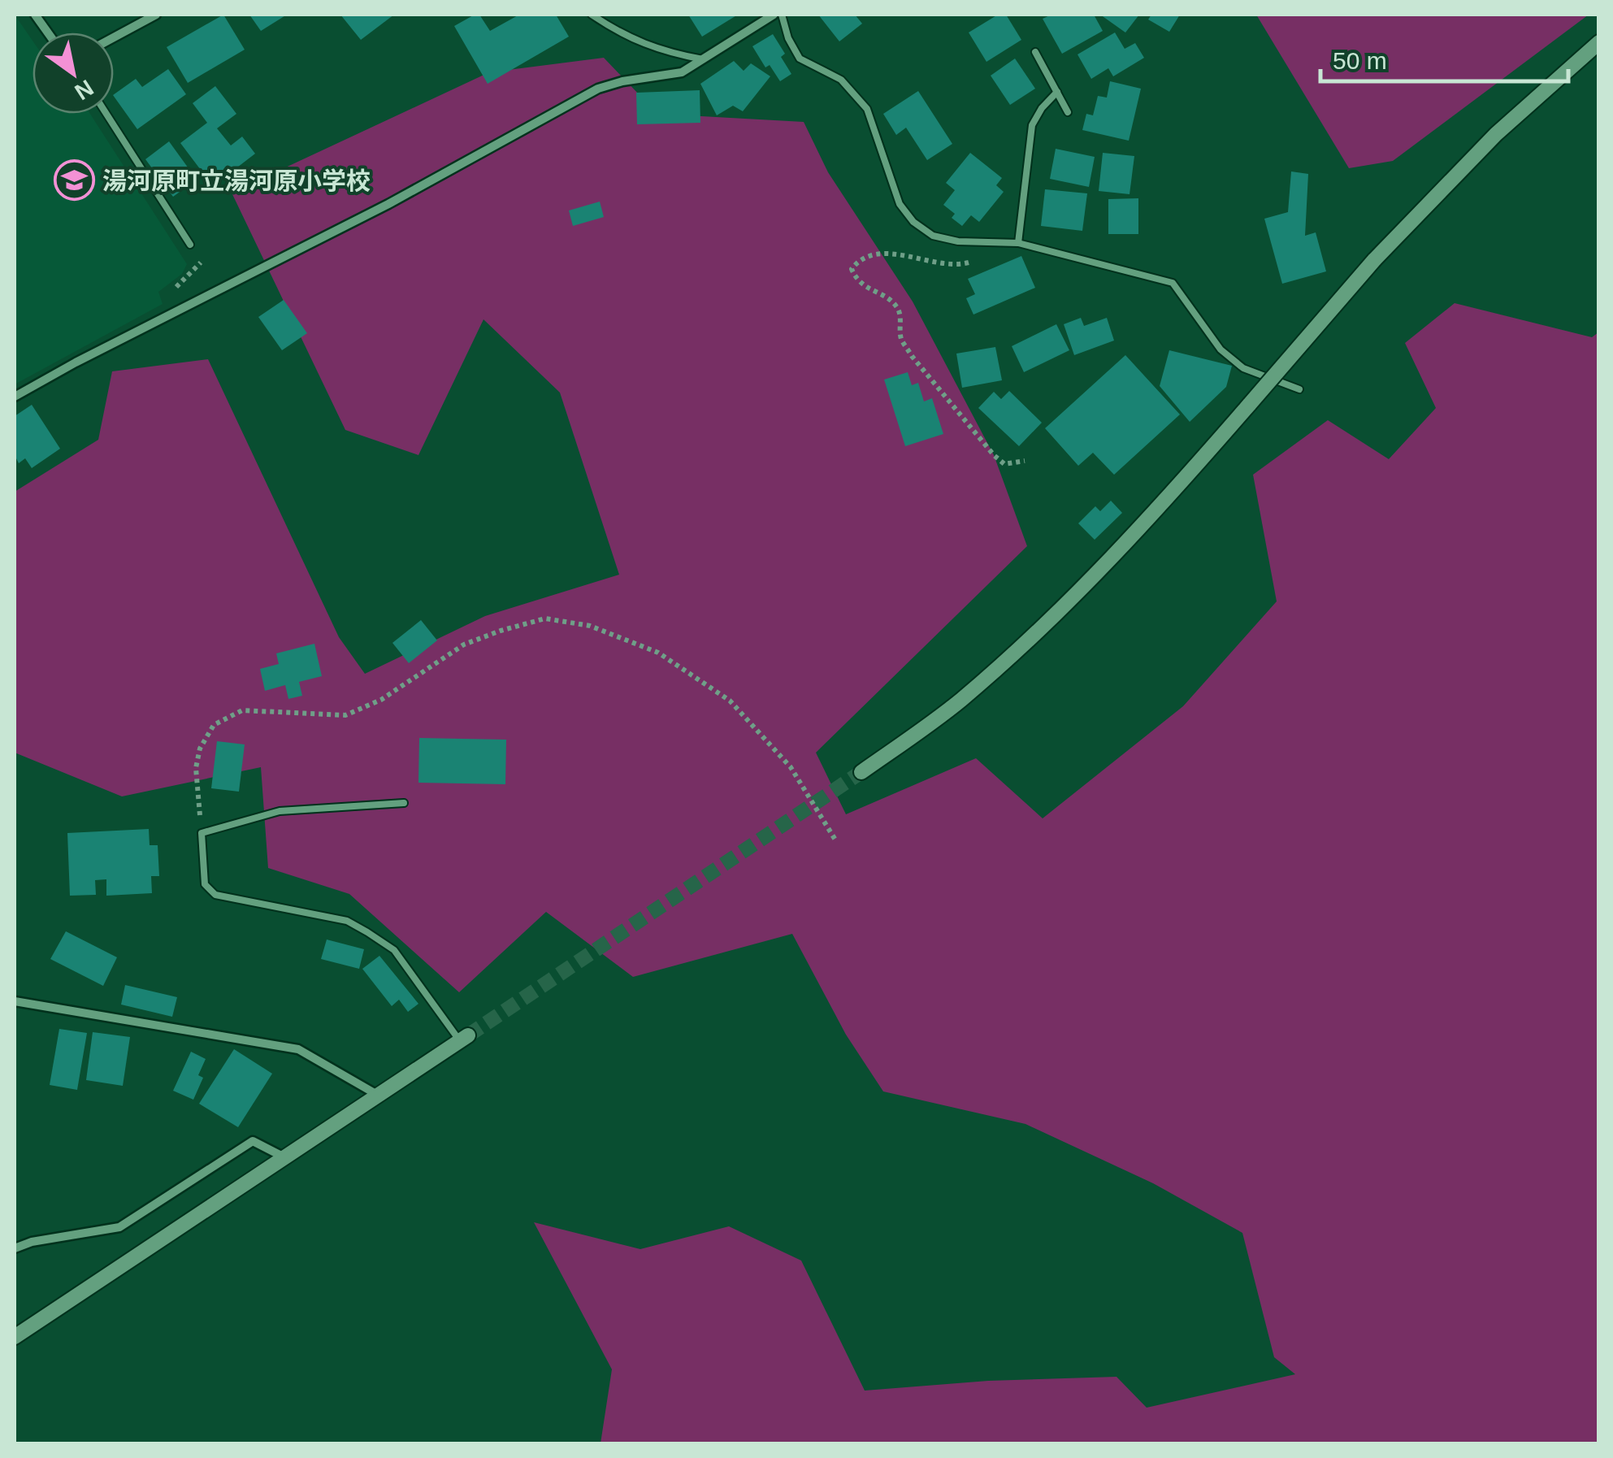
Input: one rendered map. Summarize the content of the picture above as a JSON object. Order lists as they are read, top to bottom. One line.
{"places":{"school or university":["湯河原町立湯河原小学校"]},"scale_bar":"50 m","north":"bottom right"}
